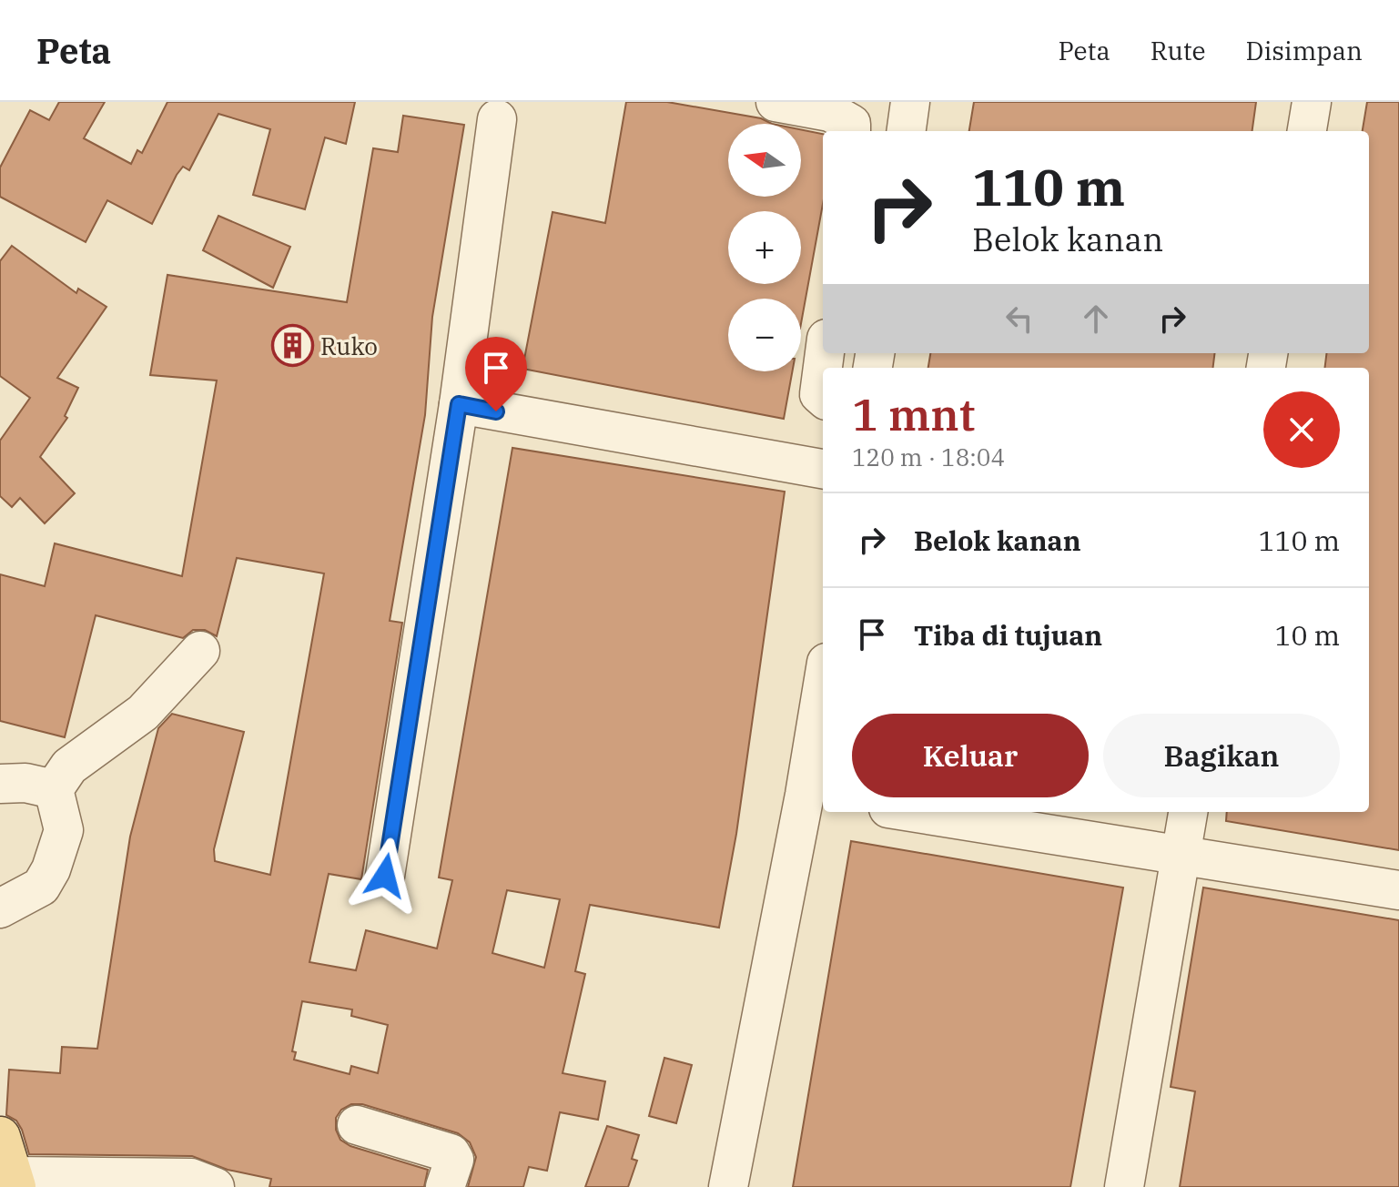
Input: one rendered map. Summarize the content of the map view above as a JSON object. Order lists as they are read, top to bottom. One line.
{"places":{"building":["Ruko"]},"north":"left","page":{"header":"Peta","nav":["Peta","Rute","Disimpan"],"map_buttons":["+","−"],"turn":["110 m","Belok kanan"],"heading":["1 mnt","120 m · 18:04"],"list":[{"name":"Belok kanan","value":"110 m"},{"name":"Tiba di tujuan","value":"10 m"}],"buttons":["Keluar","Bagikan"]}}
